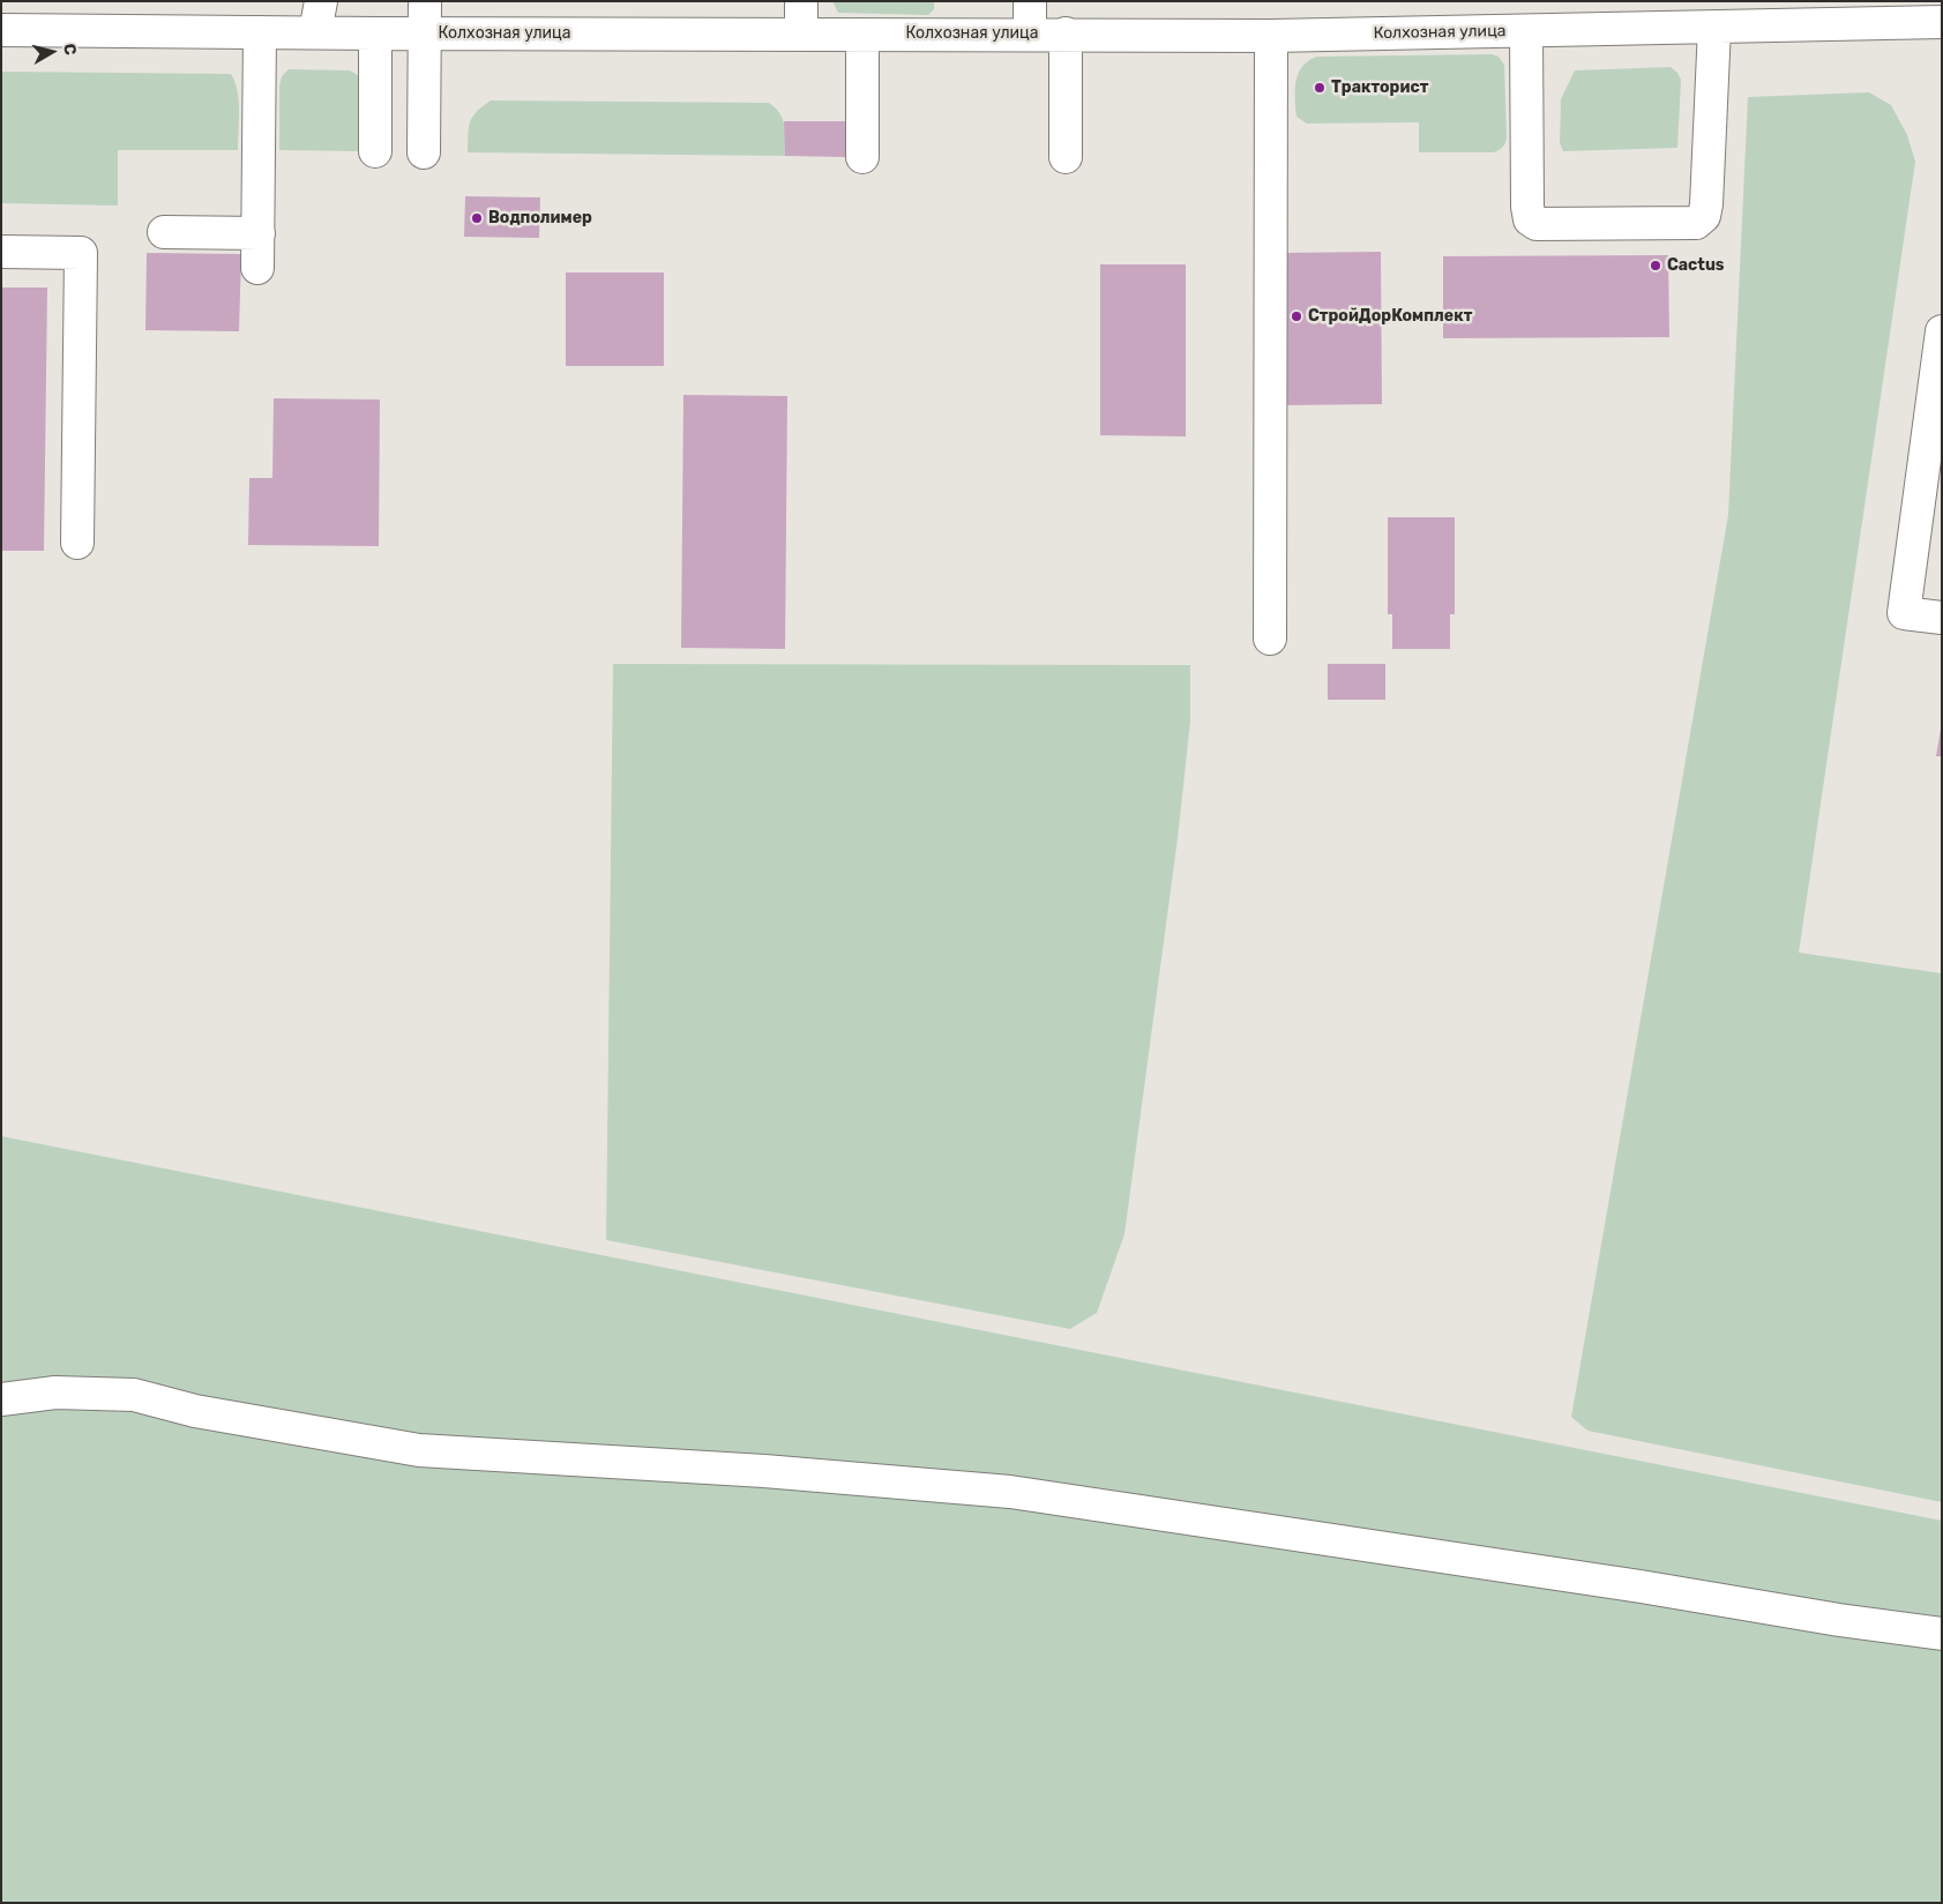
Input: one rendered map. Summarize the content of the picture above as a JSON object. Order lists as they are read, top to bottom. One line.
{"streets":{"street":["Колхозная улица"]},"places":["Тракторист","Водполимер","Cactus","СтройДорКомплект"],"north":"right"}
